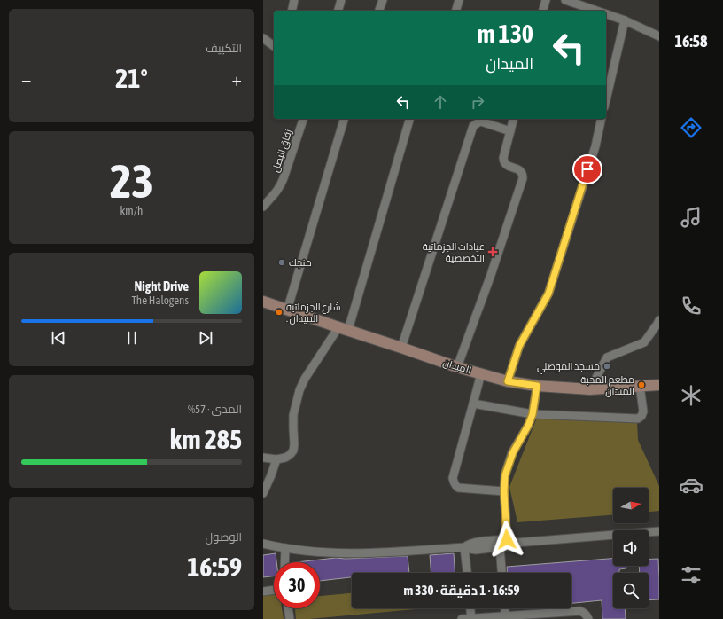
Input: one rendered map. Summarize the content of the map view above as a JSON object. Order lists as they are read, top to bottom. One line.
{"streets":{"street":["زقاق البصل","الميدان"]},"places":{"health":["عيادات الجزماتية التخصصية"],"other":["منجك","شارع الجزماتيه . الميدان","مسجد الموصلي","مطعم المحبة الميدان"]},"north":"right","page":{"tabs":"16:58","tile":["التكييف",["23","km/h"],["المدى · 57%","285 km"],["الوصول","16:59"]],"turn":["130 m","الميدان"],"heat":["−","21°","+"],"song":["Night Drive","The Halogens"],"limit":"30","trip":"16:59 · 1 دقيقة · 330 m"}}
